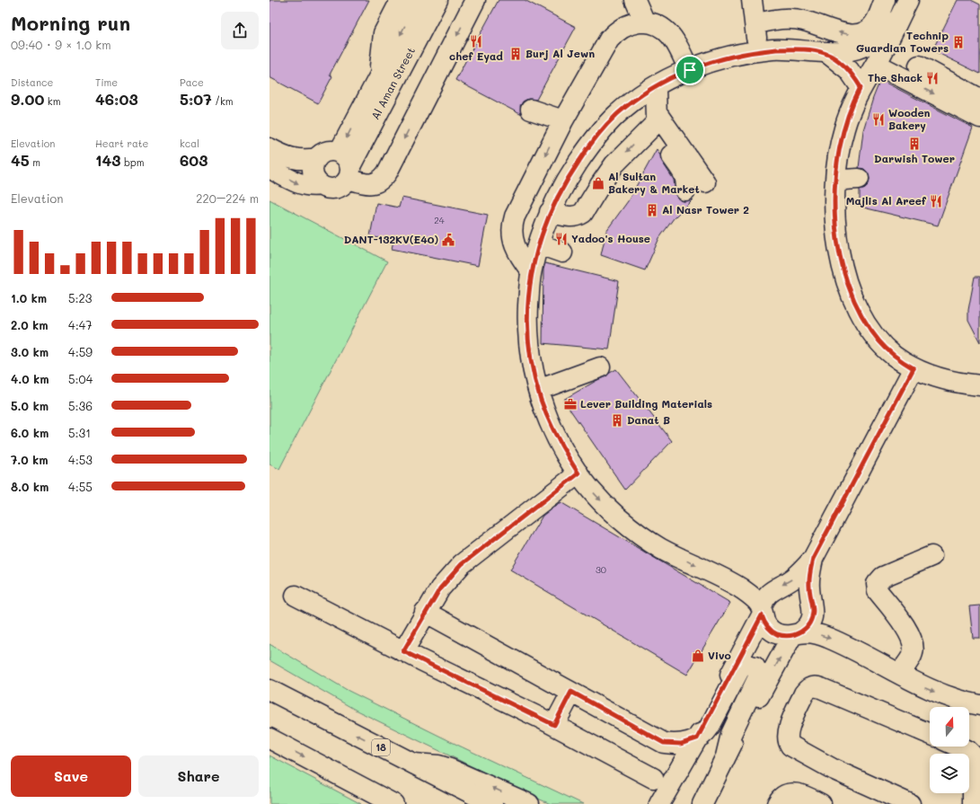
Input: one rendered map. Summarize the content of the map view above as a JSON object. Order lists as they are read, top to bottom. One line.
{"streets":{"street":["Al Aman Street","18"]},"places":{"restaurant":["chef Eyad","The Shack","Wooden Bakery","Majlis Al Areef","Yadoo's House"],"building":["Technip Guardian Towers","Burj Al Jewn","Darwish Tower","Al Nasr Tower 2","Danat B"],"shop":["Al Sultan Bakery & Market","Vivo"],"public building":["DANT-132KV(E40)"],"office":["Lever Building Materials"]},"house_numbers":["24","30"],"north":"top","page":{"heading":["Morning run","09:40 · 9 × 1.0 km"],"stats":[["Distance","9.00 km"],["Time","46:03"],["Pace","5:07 /km"],["Elevation","45 m"],["Heart rate","143 bpm"],["kcal","603"]],"chart":["Elevation","220–224 m"],"list":[{"name":"1.0 km","note":"5:23"},{"name":"2.0 km","note":"4:47"},{"name":"3.0 km","note":"4:59"},{"name":"4.0 km","note":"5:04"},{"name":"5.0 km","note":"5:36"},{"name":"6.0 km","note":"5:31"},{"name":"7.0 km","note":"4:53"},{"name":"8.0 km","note":"4:55"}],"buttons":["Save","Share"]}}
